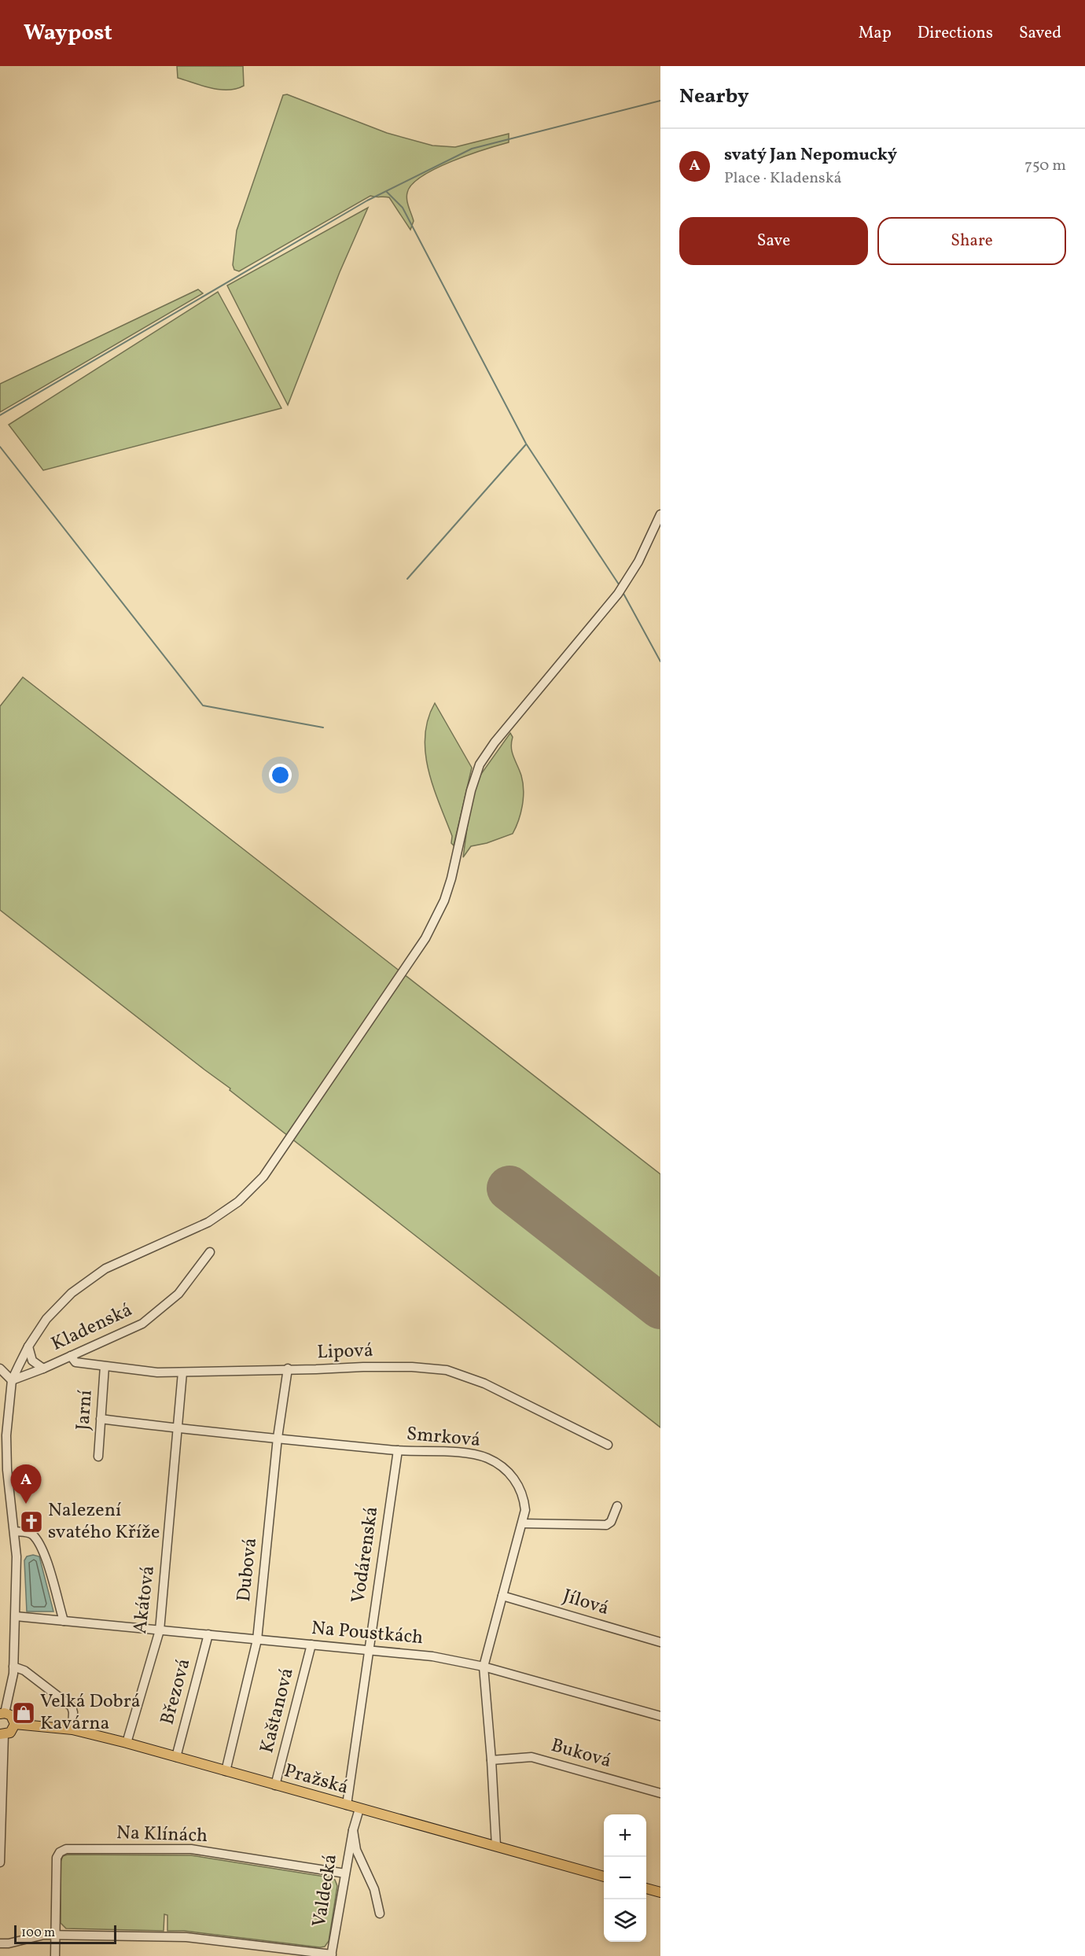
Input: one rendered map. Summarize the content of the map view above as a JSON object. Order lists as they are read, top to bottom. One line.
{"streets":{"main road":["Pražská"],"street":["Kladenská","Lipová","Jarní","Smrková","Vodárenská","Dubová","Akátová","Jílová","Na Poustkách","Březová","Kaštanová","Buková","Na Klínách","Valdecká"]},"crossings":[["Kladenská","Lipová"],["Lipová","Jarní"],["Lipová","Dubová"],["Lipová","Akátová"],["Jarní","Smrková"],["Smrková","Vodárenská"],["Smrková","Dubová"],["Smrková","Akátová"],["Smrková","Jílová"],["Smrková","Na Poustkách"],["Smrková","Buková"],["Smrková","Pražská"],["Vodárenská","Na Poustkách"],["Vodárenská","Pražská"],["Dubová","Na Poustkách"],["Dubová","Pražská"],["Akátová","Na Poustkách"],["Akátová","Pražská"],["Na Poustkách","Březová"],["Na Poustkách","Kaštanová"],["Březová","Pražská"],["Kaštanová","Pražská"],["Pražská","Valdecká"],["Na Klínách","Valdecká"]],"places":{"church":["Nalezení svatého Kříže"],"shop":["Velká Dobrá Kavárna"]},"scale_bar":"100 m","page":{"header":"Waypost","nav":["Map","Directions","Saved"],"heading":"Nearby","list":[{"mark":"A","name":"svatý Jan Nepomucký","note":"Place · Kladenská","value":"750 m"}],"buttons":["Save","Share"],"pins":"A","map_buttons":["+","−"],"scale":"100 m"}}
